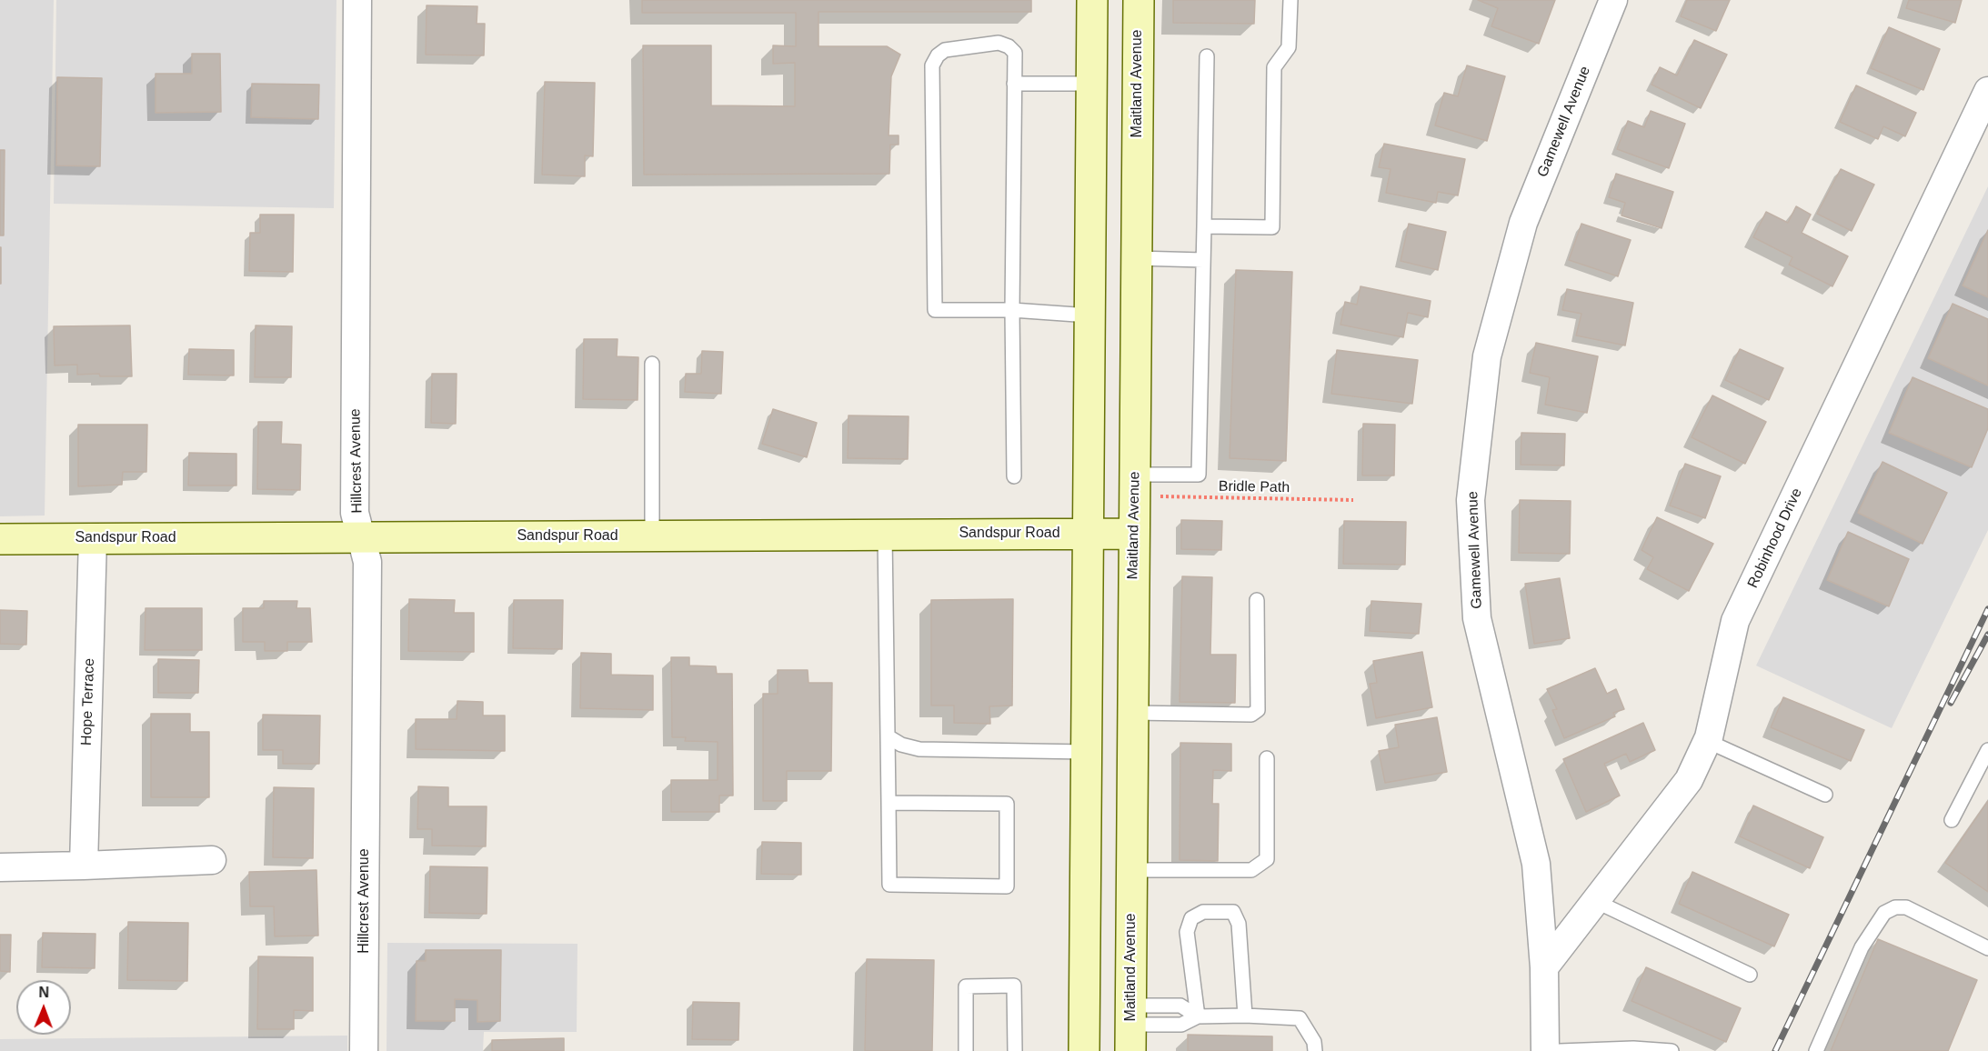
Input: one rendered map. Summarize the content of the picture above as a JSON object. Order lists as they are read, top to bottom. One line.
{"streets":{"main road":["Maitland Avenue","Sandspur Road"],"street":["Gamewell Avenue","Hillcrest Avenue","Robinhood Drive","Hope Terrace"],"path":["Bridle Path"]},"crossings":[["Maitland Avenue","Sandspur Road"],["Gamewell Avenue","Robinhood Drive"],["Hillcrest Avenue","Sandspur Road"],["Sandspur Road","Hope Terrace"]],"north":"top"}
